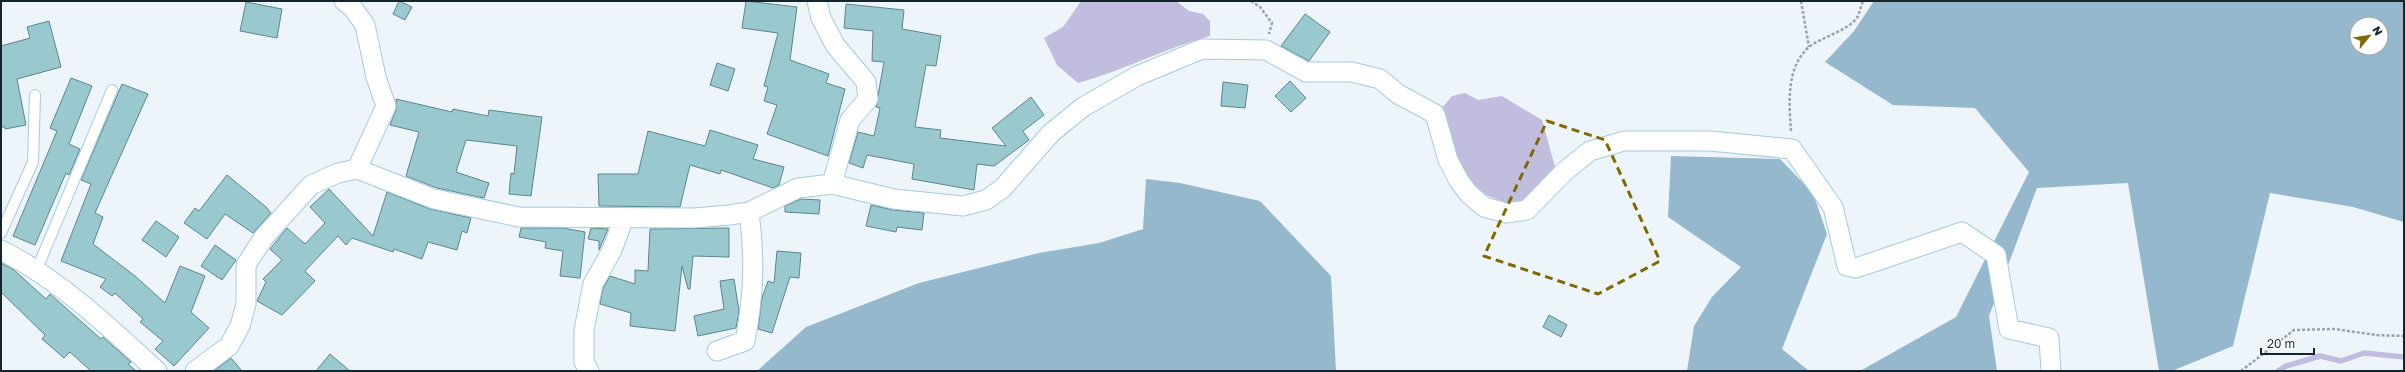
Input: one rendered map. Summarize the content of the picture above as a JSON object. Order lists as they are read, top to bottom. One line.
{"scale_bar":"20 m","north":"top right"}
